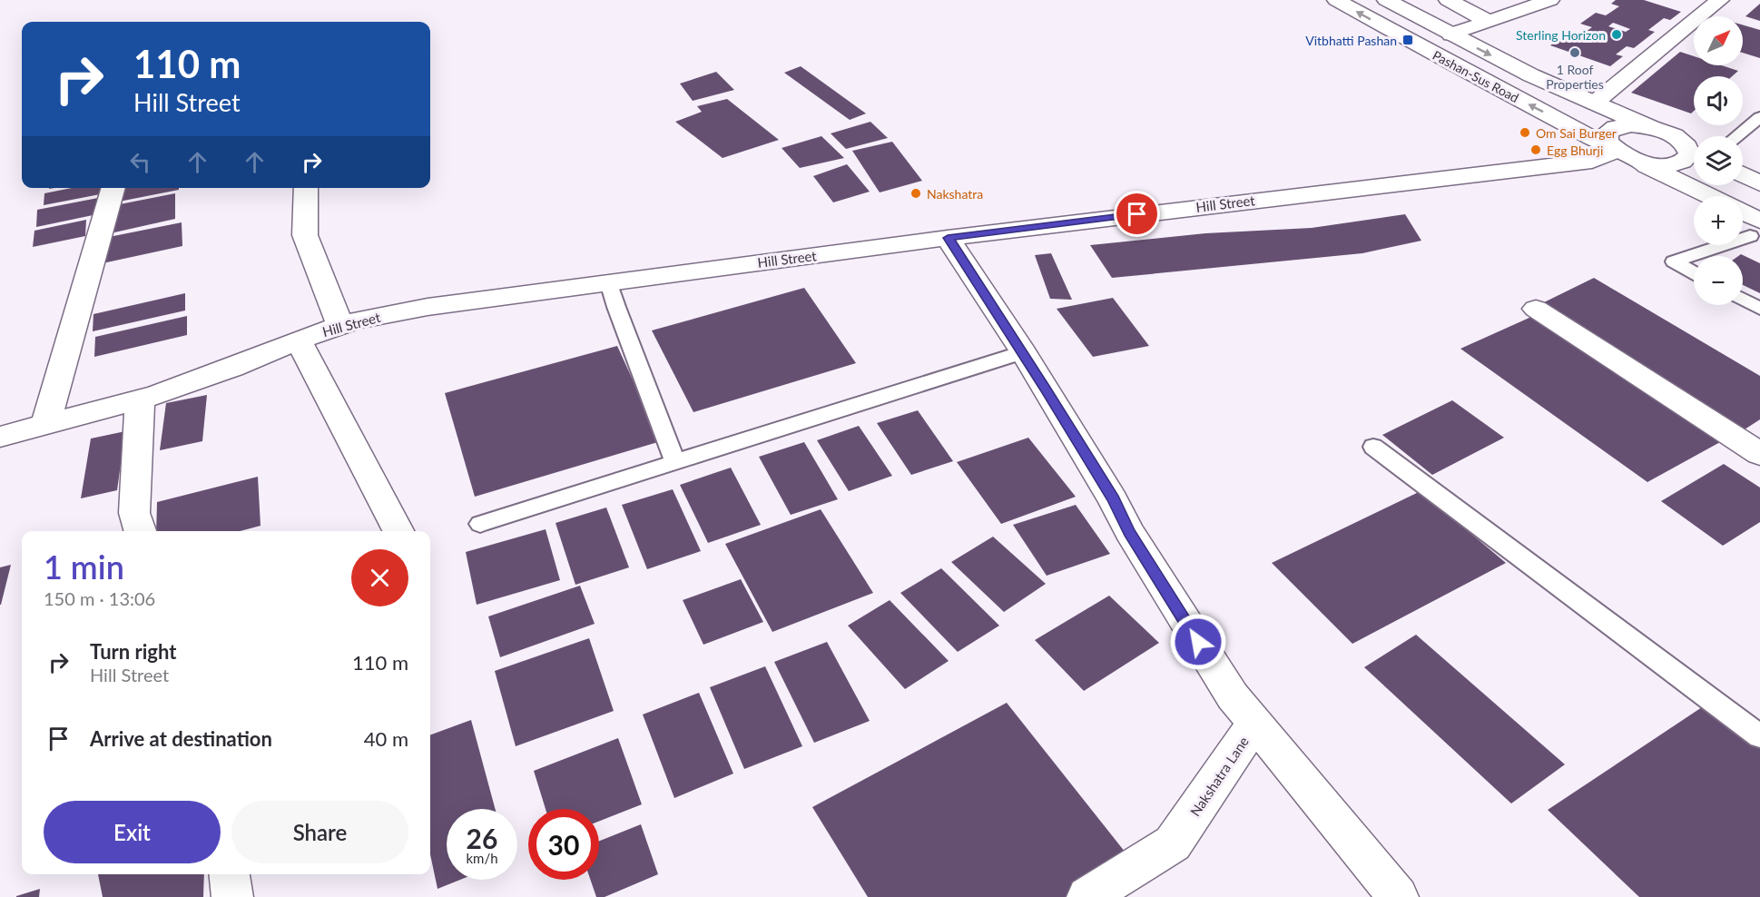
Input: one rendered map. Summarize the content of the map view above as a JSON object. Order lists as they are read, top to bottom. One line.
{"streets":{"street":["Pashan-Sus Road","Hill Street","Nakshatra Lane"]},"crossings":[["Pashan-Sus Road","Hill Street"],["Hill Street","Nakshatra Lane"]],"places":{"other":["Sterling Horizon","1 Roof Properties","Om Sai Burger","Egg Bhurji","Nakshatra"],"transit":["Vitbhatti Pashan"]},"north":"top right","page":{"map_buttons":["+","−"],"turn":["110 m","Hill Street"],"heading":["1 min","150 m · 13:06"],"list":[{"name":"Turn right","note":"Hill Street","value":"110 m"},{"name":"Arrive at destination","value":"40 m"}],"buttons":["Exit","Share"],"speed":"26 km/h","limit":"30"}}
